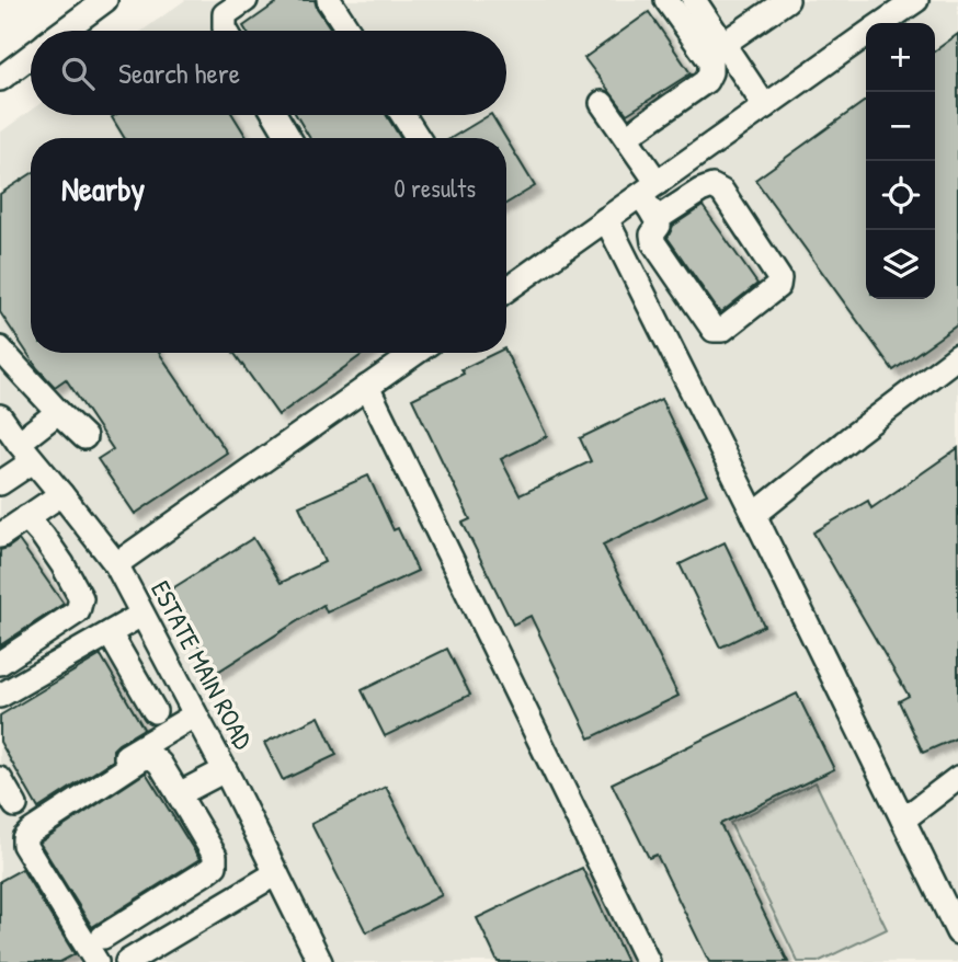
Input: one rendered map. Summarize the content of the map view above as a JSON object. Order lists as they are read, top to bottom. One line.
{"streets":{"street":["ESTATE MAIN ROAD"]},"page":{"map_buttons":["+","−"],"search":"Search here","heading":["Nearby","0 results"]}}
